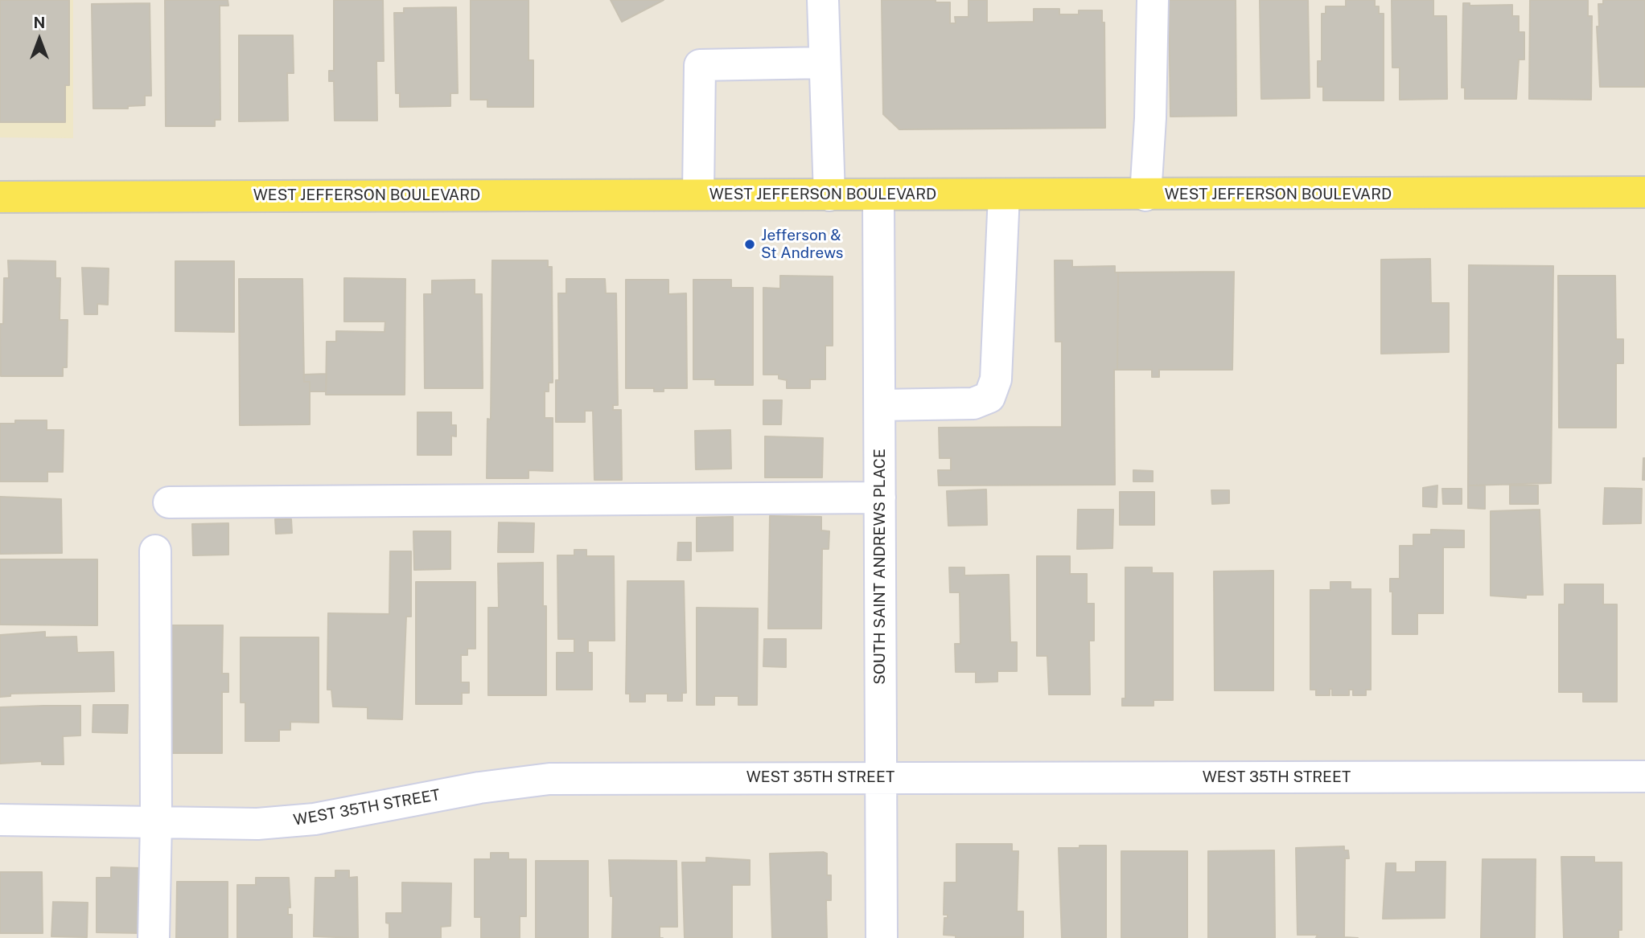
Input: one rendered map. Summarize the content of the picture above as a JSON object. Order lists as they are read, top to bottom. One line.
{"streets":{"main road":["WEST JEFFERSON BOULEVARD"],"street":["SOUTH SAINT ANDREWS PLACE","WEST 35TH STREET"]},"crossings":[["WEST JEFFERSON BOULEVARD","SOUTH SAINT ANDREWS PLACE"],["SOUTH SAINT ANDREWS PLACE","WEST 35TH STREET"]],"places":["Jefferson & St Andrews"],"north":"top"}
